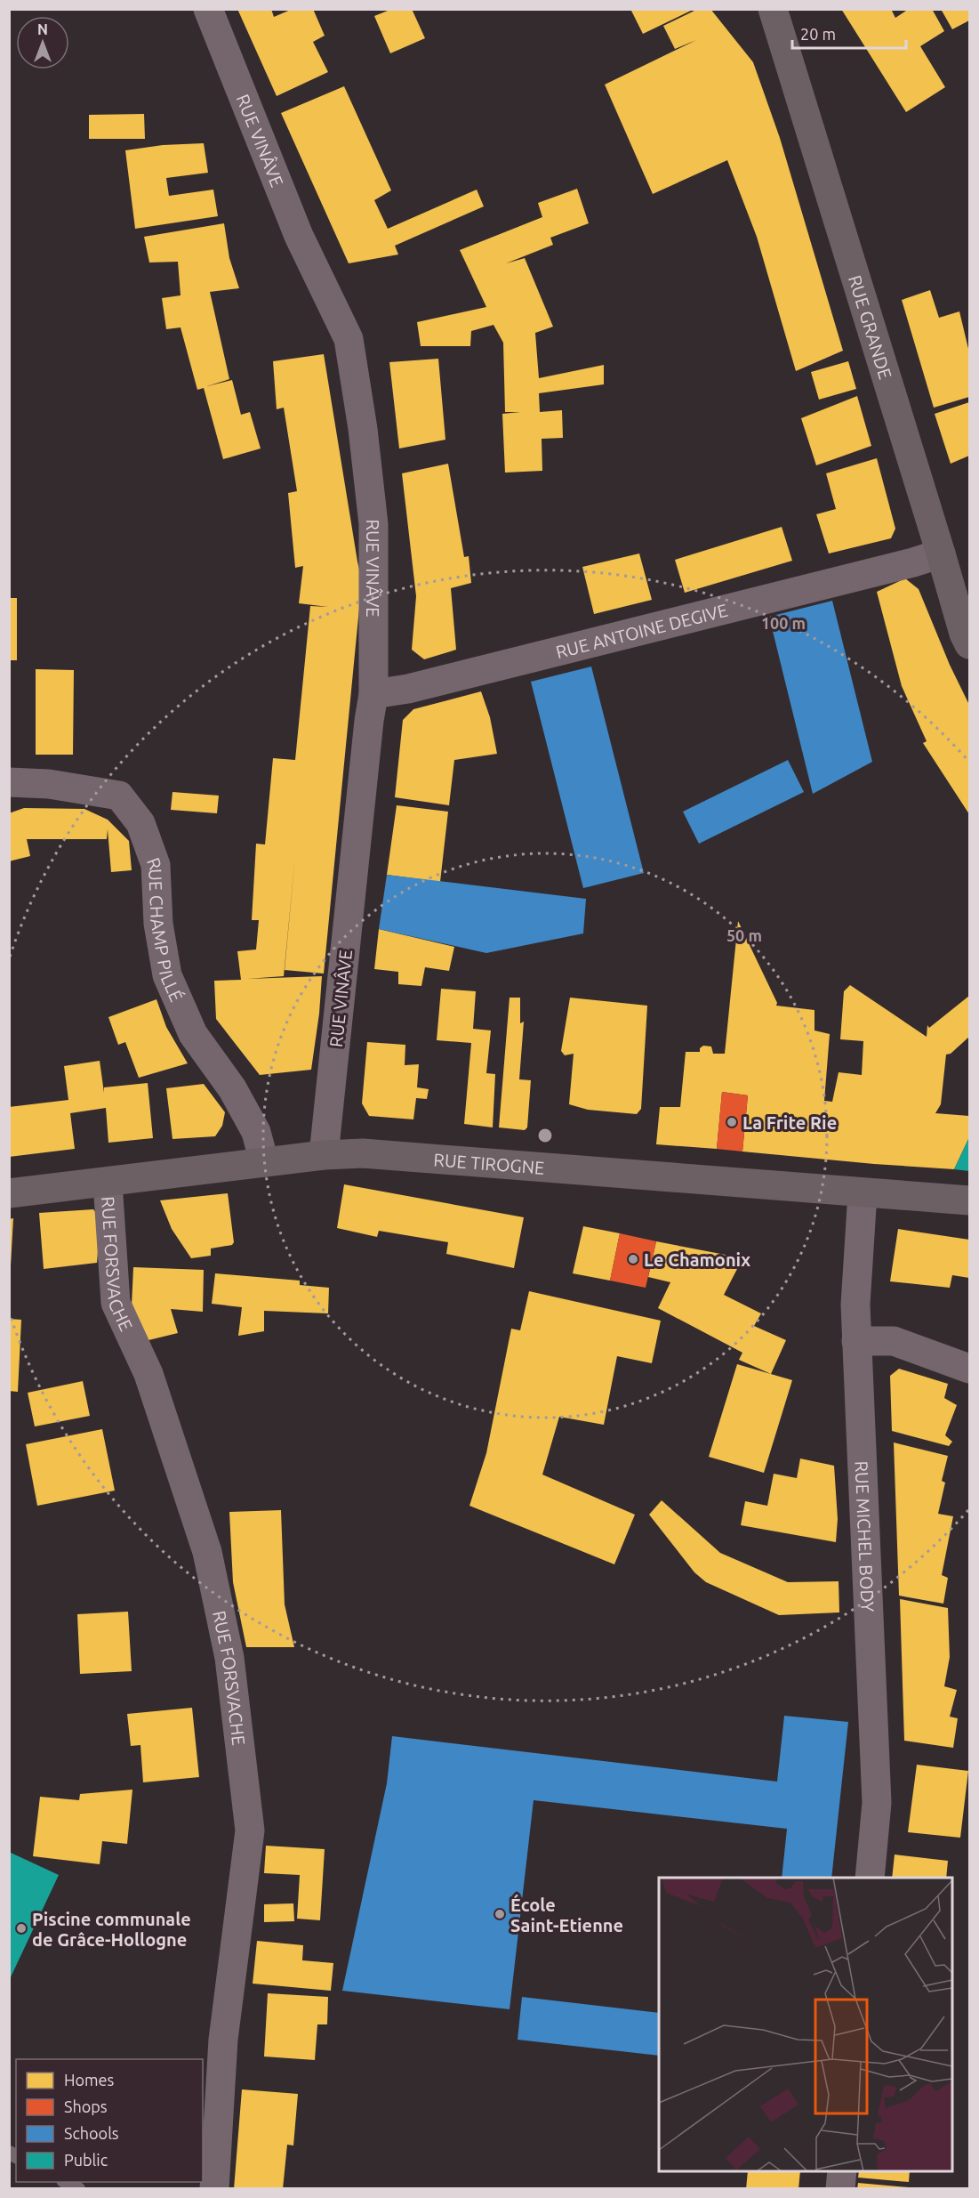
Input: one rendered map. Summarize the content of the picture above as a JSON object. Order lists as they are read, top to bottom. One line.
{"streets":{"street":["RUE VINÂVE","RUE GRANDE","RUE ANTOINE DEGIVE","RUE CHAMP PILLÉ","RUE TIROGNE","RUE FORSVACHE","RUE MICHEL BODY"]},"crossings":[["RUE VINÂVE","RUE ANTOINE DEGIVE"],["RUE VINÂVE","RUE TIROGNE"],["RUE GRANDE","RUE ANTOINE DEGIVE"],["RUE CHAMP PILLÉ","RUE TIROGNE"],["RUE TIROGNE","RUE FORSVACHE"],["RUE TIROGNE","RUE MICHEL BODY"]],"places":["La Frite Rie","Le Chamonix","École Saint-Etienne","Piscine communale de Grâce-Hollogne"],"legend":["Homes","Shops","Schools","Public"],"scale_bar":"20 m","north":"top","rings":["100 m","50 m"]}
